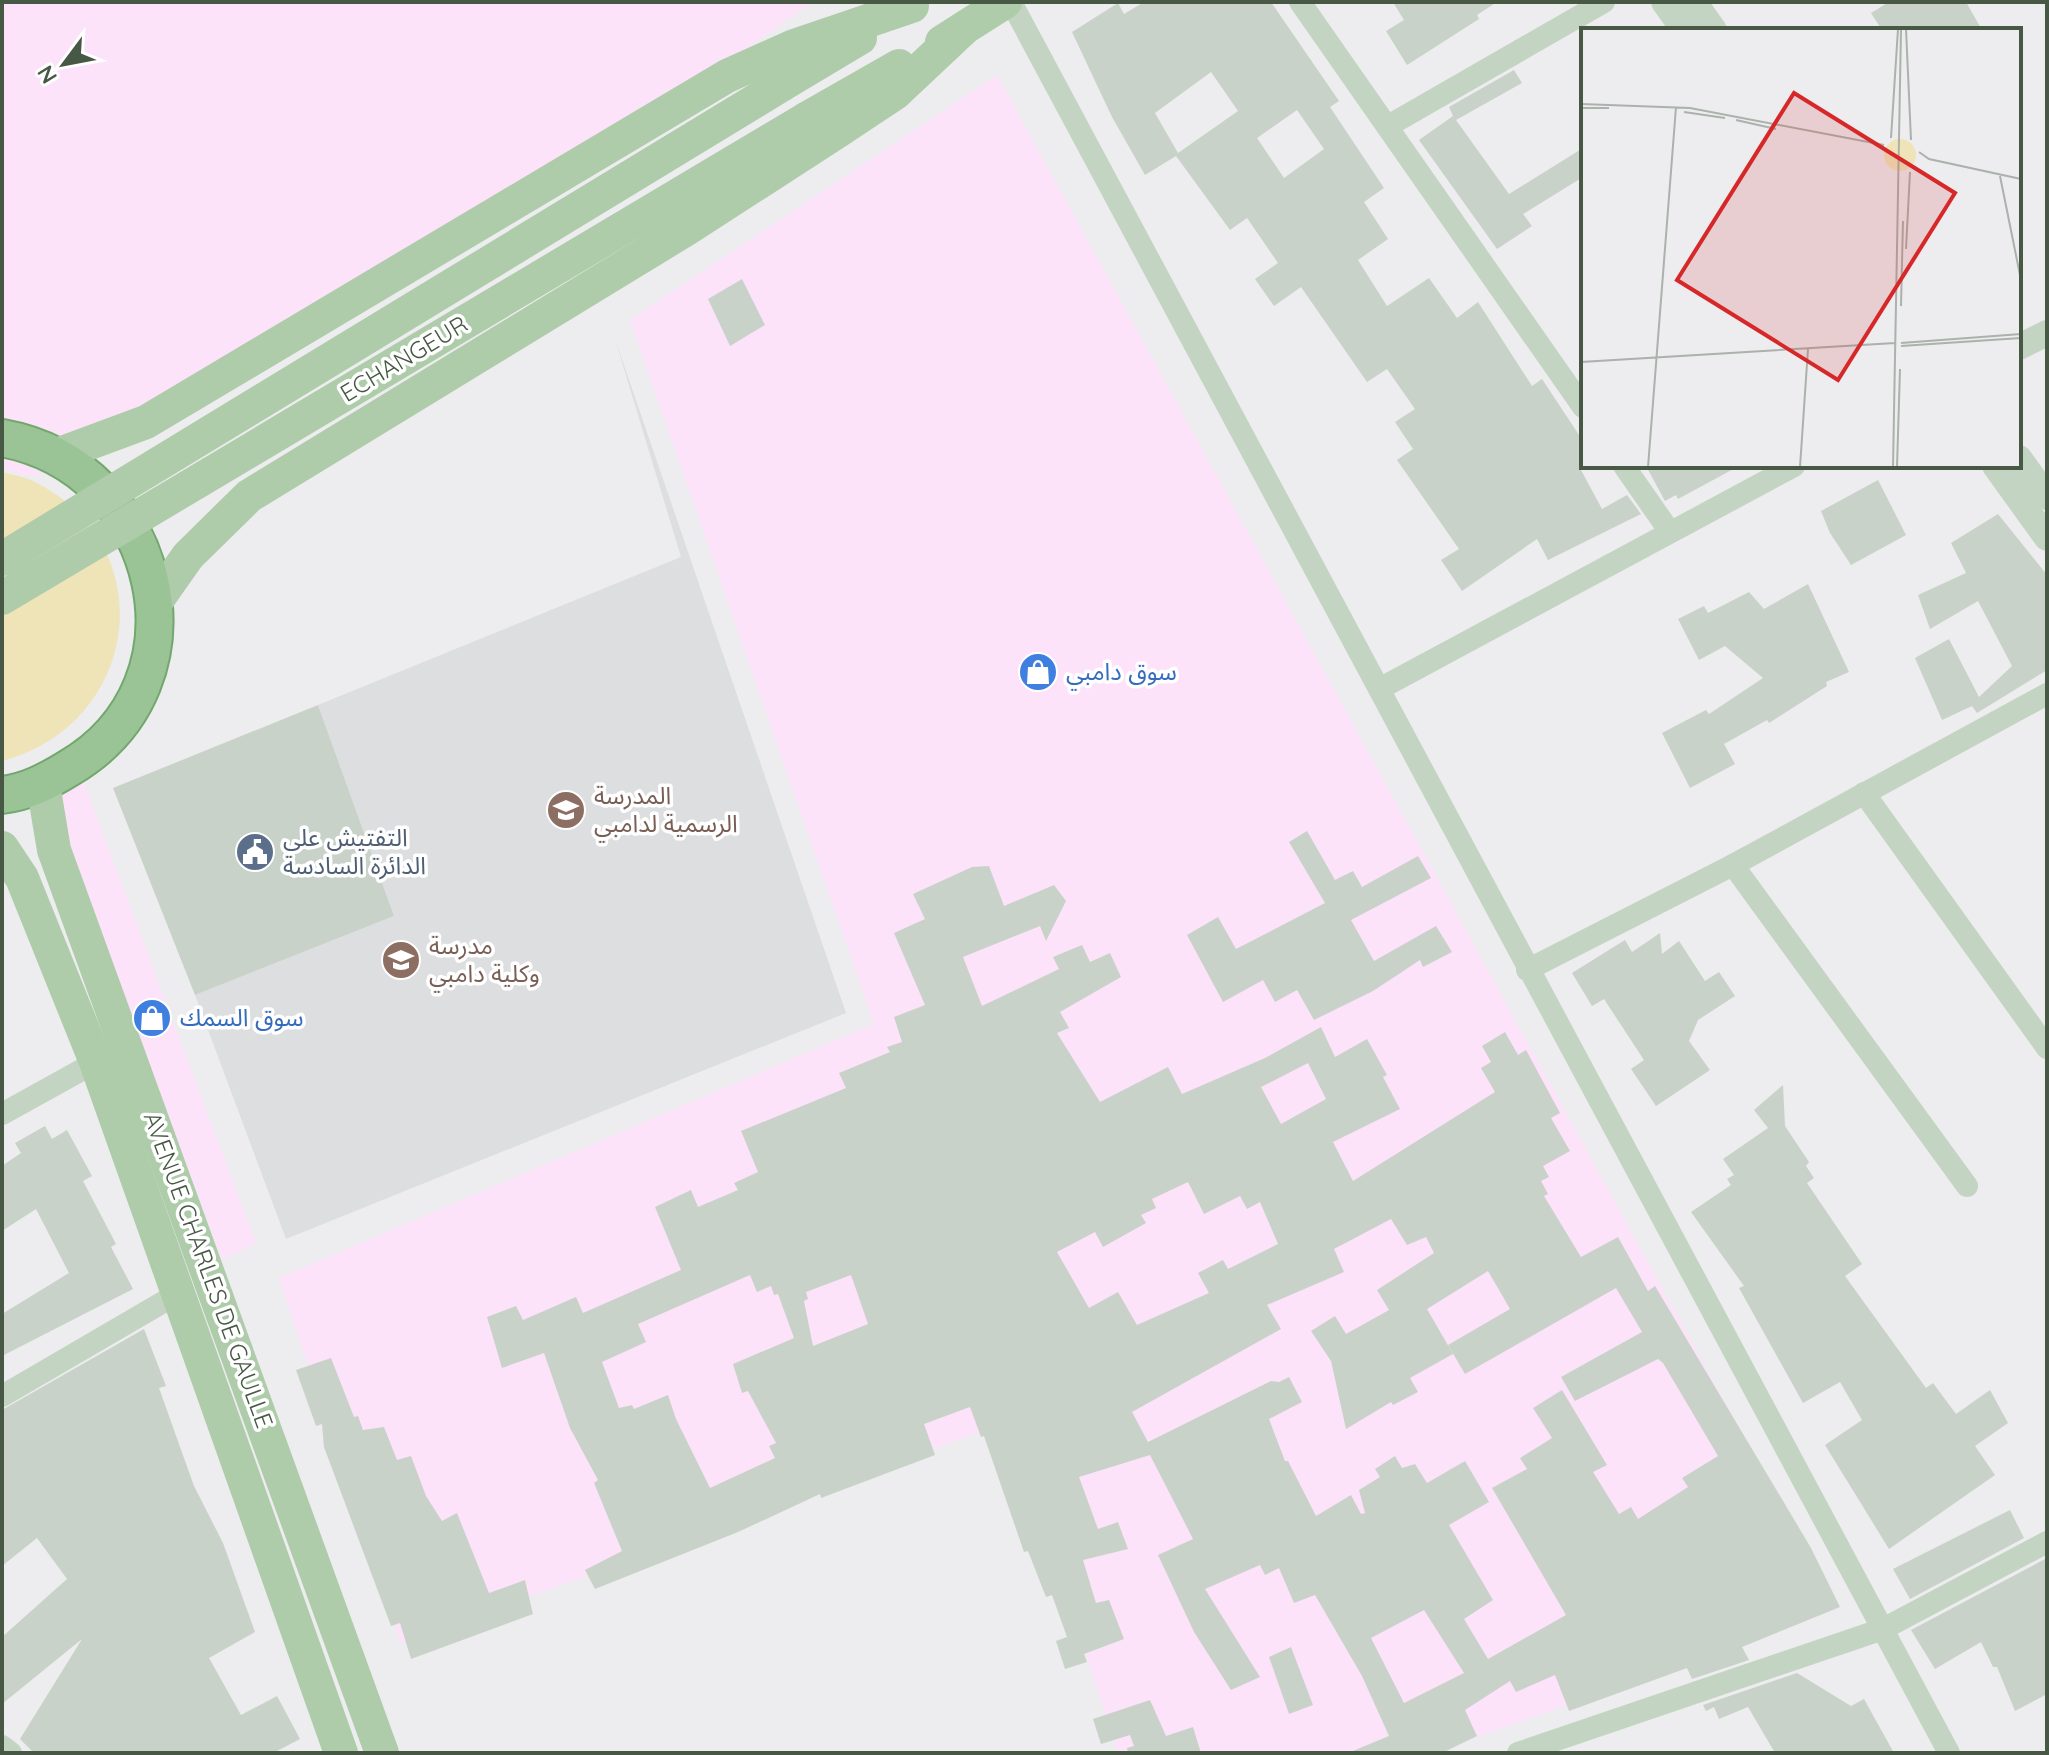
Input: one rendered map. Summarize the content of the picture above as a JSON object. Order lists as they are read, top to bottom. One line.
{"streets":{"main road":["ECHANGEUR","AVENUE CHARLES DE GAULLE"]},"places":{"shop":["سوق دامبي","سوق السمك"],"school or university":["المدرسة الرسمية لدامبي","مدرسة وكلية دامبي"],"public building":["التفتيش على الدائرة السادسة"]},"north":"bottom left"}
